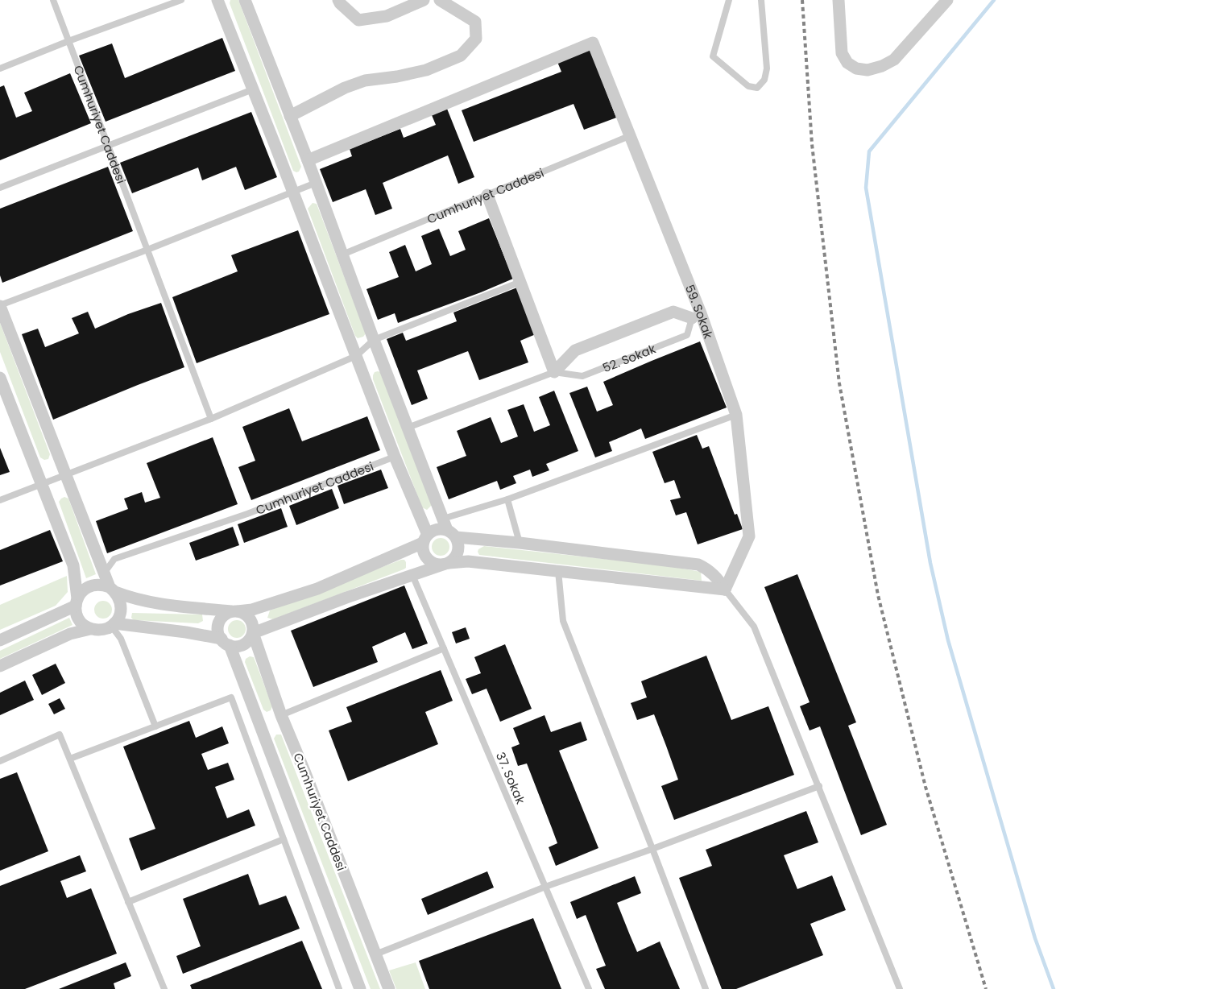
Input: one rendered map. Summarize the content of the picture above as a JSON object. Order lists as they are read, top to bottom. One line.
{"streets":{"street":["Cumhuriyet Caddesi","59. Sokak","52. Sokak"],"lane":["37. Sokak"]},"crossings":[["Cumhuriyet Caddesi","59. Sokak"],["59. Sokak","52. Sokak"]]}
